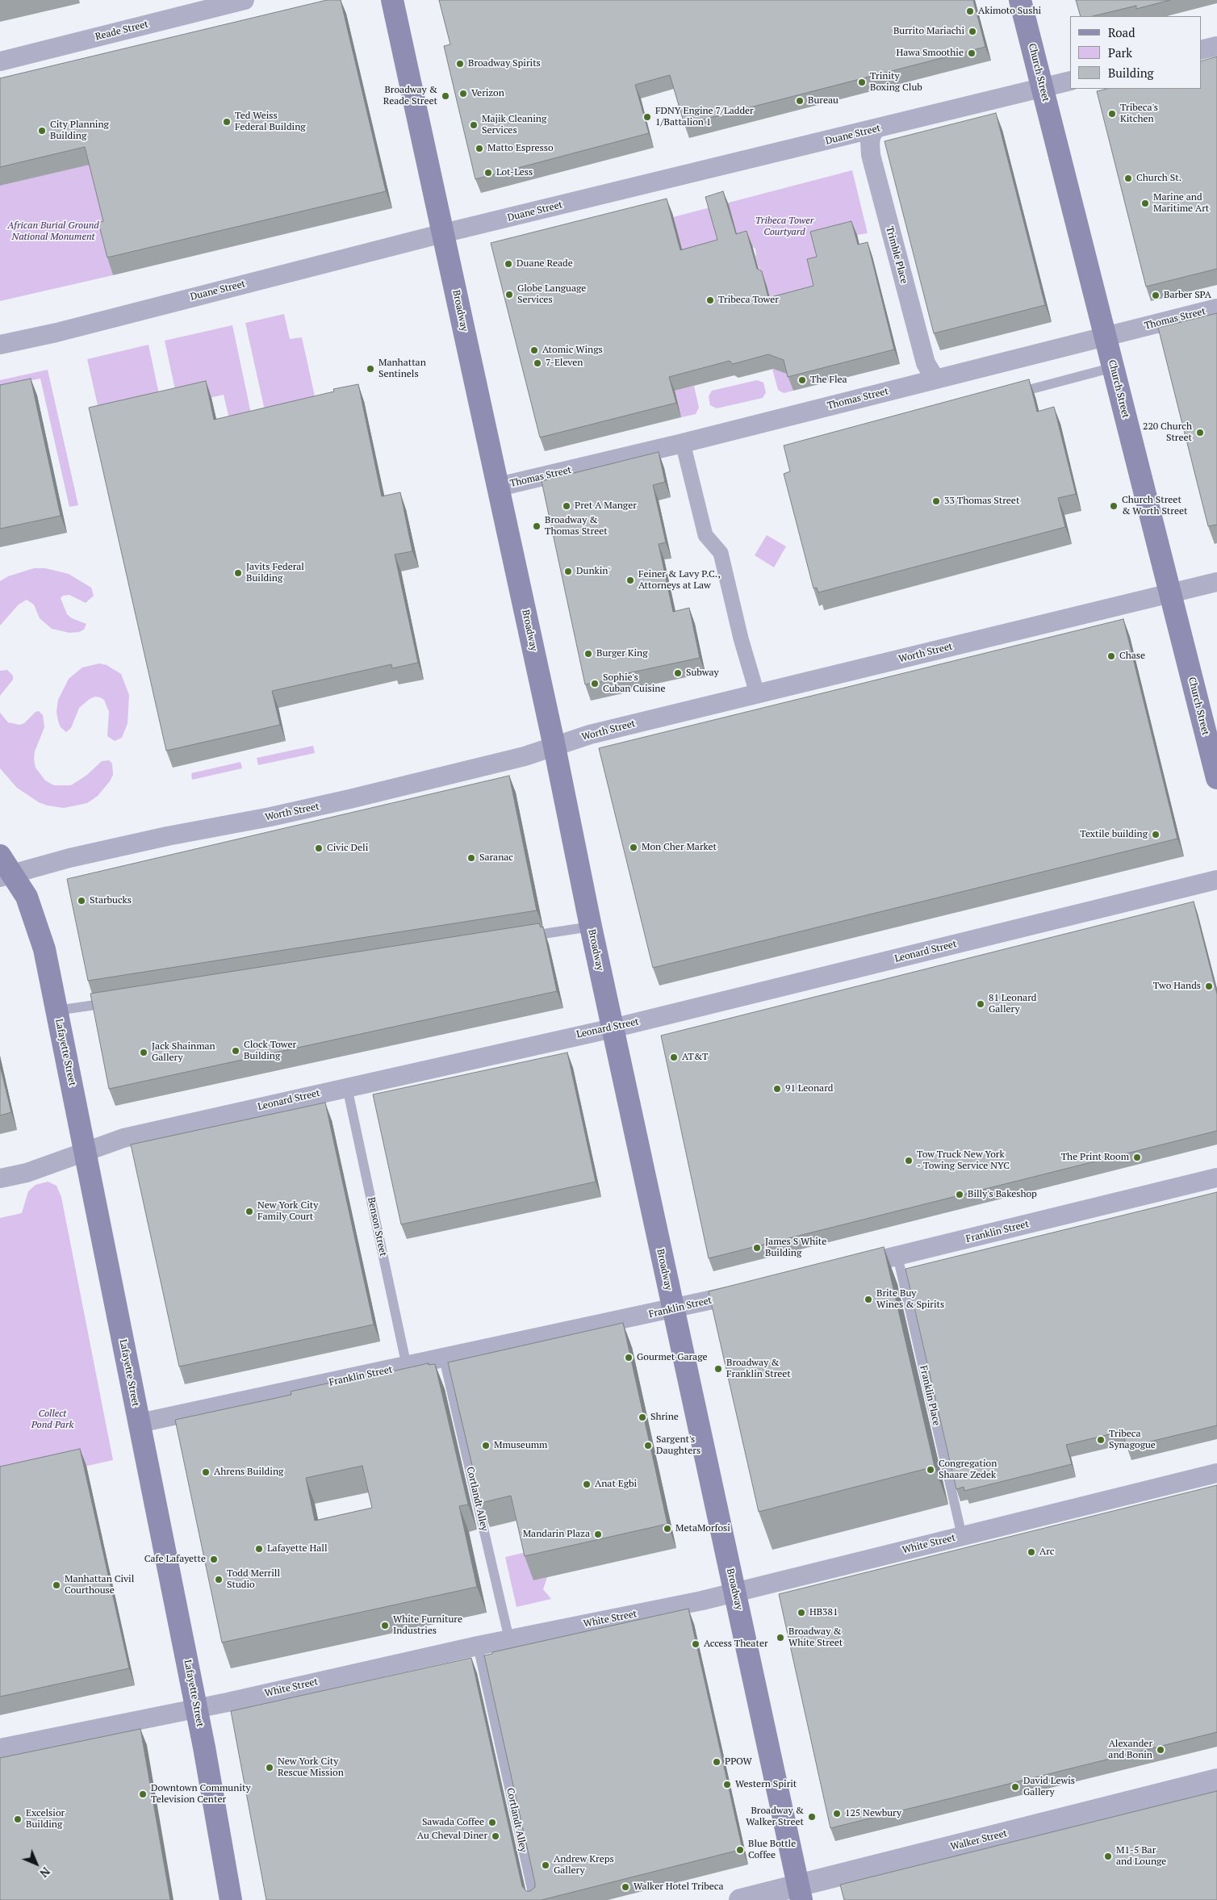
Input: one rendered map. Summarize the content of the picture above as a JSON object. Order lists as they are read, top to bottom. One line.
{"streets":{"main road":["Church Street","Broadway","Lafayette Street"],"street":["Reade Street","Duane Street","Trimble Place","Thomas Street","Worth Street","Leonard Street","Franklin Street","White Street","Walker Street"],"lane":["Benson Street","Franklin Place","Cortlandt Alley"]},"crossings":[["Church Street","Duane Street"],["Church Street","Thomas Street"],["Church Street","Worth Street"],["Duane Street","Trimble Place"],["Duane Street","Broadway"],["Trimble Place","Thomas Street"],["Broadway","Thomas Street"],["Broadway","Worth Street"],["Broadway","Leonard Street"],["Broadway","Franklin Street"],["Broadway","White Street"],["Broadway","Walker Street"],["Worth Street","Lafayette Street"],["Leonard Street","Lafayette Street"],["Leonard Street","Benson Street"],["Lafayette Street","Franklin Street"],["Lafayette Street","White Street"],["Benson Street","Franklin Street"],["Franklin Street","Franklin Place"],["Franklin Street","Cortlandt Alley"],["Franklin Place","White Street"],["Cortlandt Alley","White Street"]],"parks":["Tribeca Tower Courtyard","African Burial Ground National Monument","Collect Pond Park"],"places":["Akimoto Sushi","Burrito Mariachi","Hawa Smoothie","Broadway Spirits","Trinity Boxing Club","Verizon","Broadway & Reade Street","Bureau","Tribeca's Kitchen","FDNY Engine 7/Ladder 1/Battalion 1","Ted Weiss Federal Building","Majik Cleaning Services","City Planning Building","Matto Espresso","Lot-Less","Church St.","Marine and Maritime Art","Duane Reade","Globe Language Services","Barber SPA","Tribeca Tower","Atomic Wings","7-Eleven","Manhattan Sentinels","The Flea","220 Church Street","33 Thomas Street","Pret A Manger","Church Street & Worth Street","Broadway & Thomas Street","Dunkin'","Javits Federal Building","Feiner & Lavy P.C., Attorneys at Law","Burger King","Chase","Subway","Sophie's Cuban Cuisine","Textile building","Mon Cher Market","Civic Deli","Saranac","Starbucks","Two Hands","81 Leonard Gallery","Clock Tower Building","Jack Shainman Gallery","AT&T","91 Leonard","The Print Room","Tow Truck New York - Towing Service NYC","Billy's Bakeshop","New York City Family Court","James S White Building","Brite Buy Wines & Spirits","Gourmet Garage","Broadway & Franklin Street","Shrine","Tribeca Synagogue","Mmuseumm","Sargent's Daughters","Congregation Shaare Zedek","Ahrens Building","Anat Egbi","MetaMorfosi","Mandarin Plaza","Lafayette Hall","Arc","Cafe Lafayette","Todd Merrill Studio","Manhattan Civil Courthouse","HB381","White Furniture Industries","Broadway & White Street","Access Theater","Alexander and Bonin","PPOW","New York City Rescue Mission","Western Spirit","David Lewis Gallery","Downtown Community Television Center","125 Newbury","Broadway & Walker Street","Excelsior Building","Sawada Coffee","Au Cheval Diner","Blue Bottle Coffee","M1-5 Bar and Lounge","Andrew Kreps Gallery","Walker Hotel Tribeca"],"legend":["Road","Park","Building"],"north":"bottom right"}
